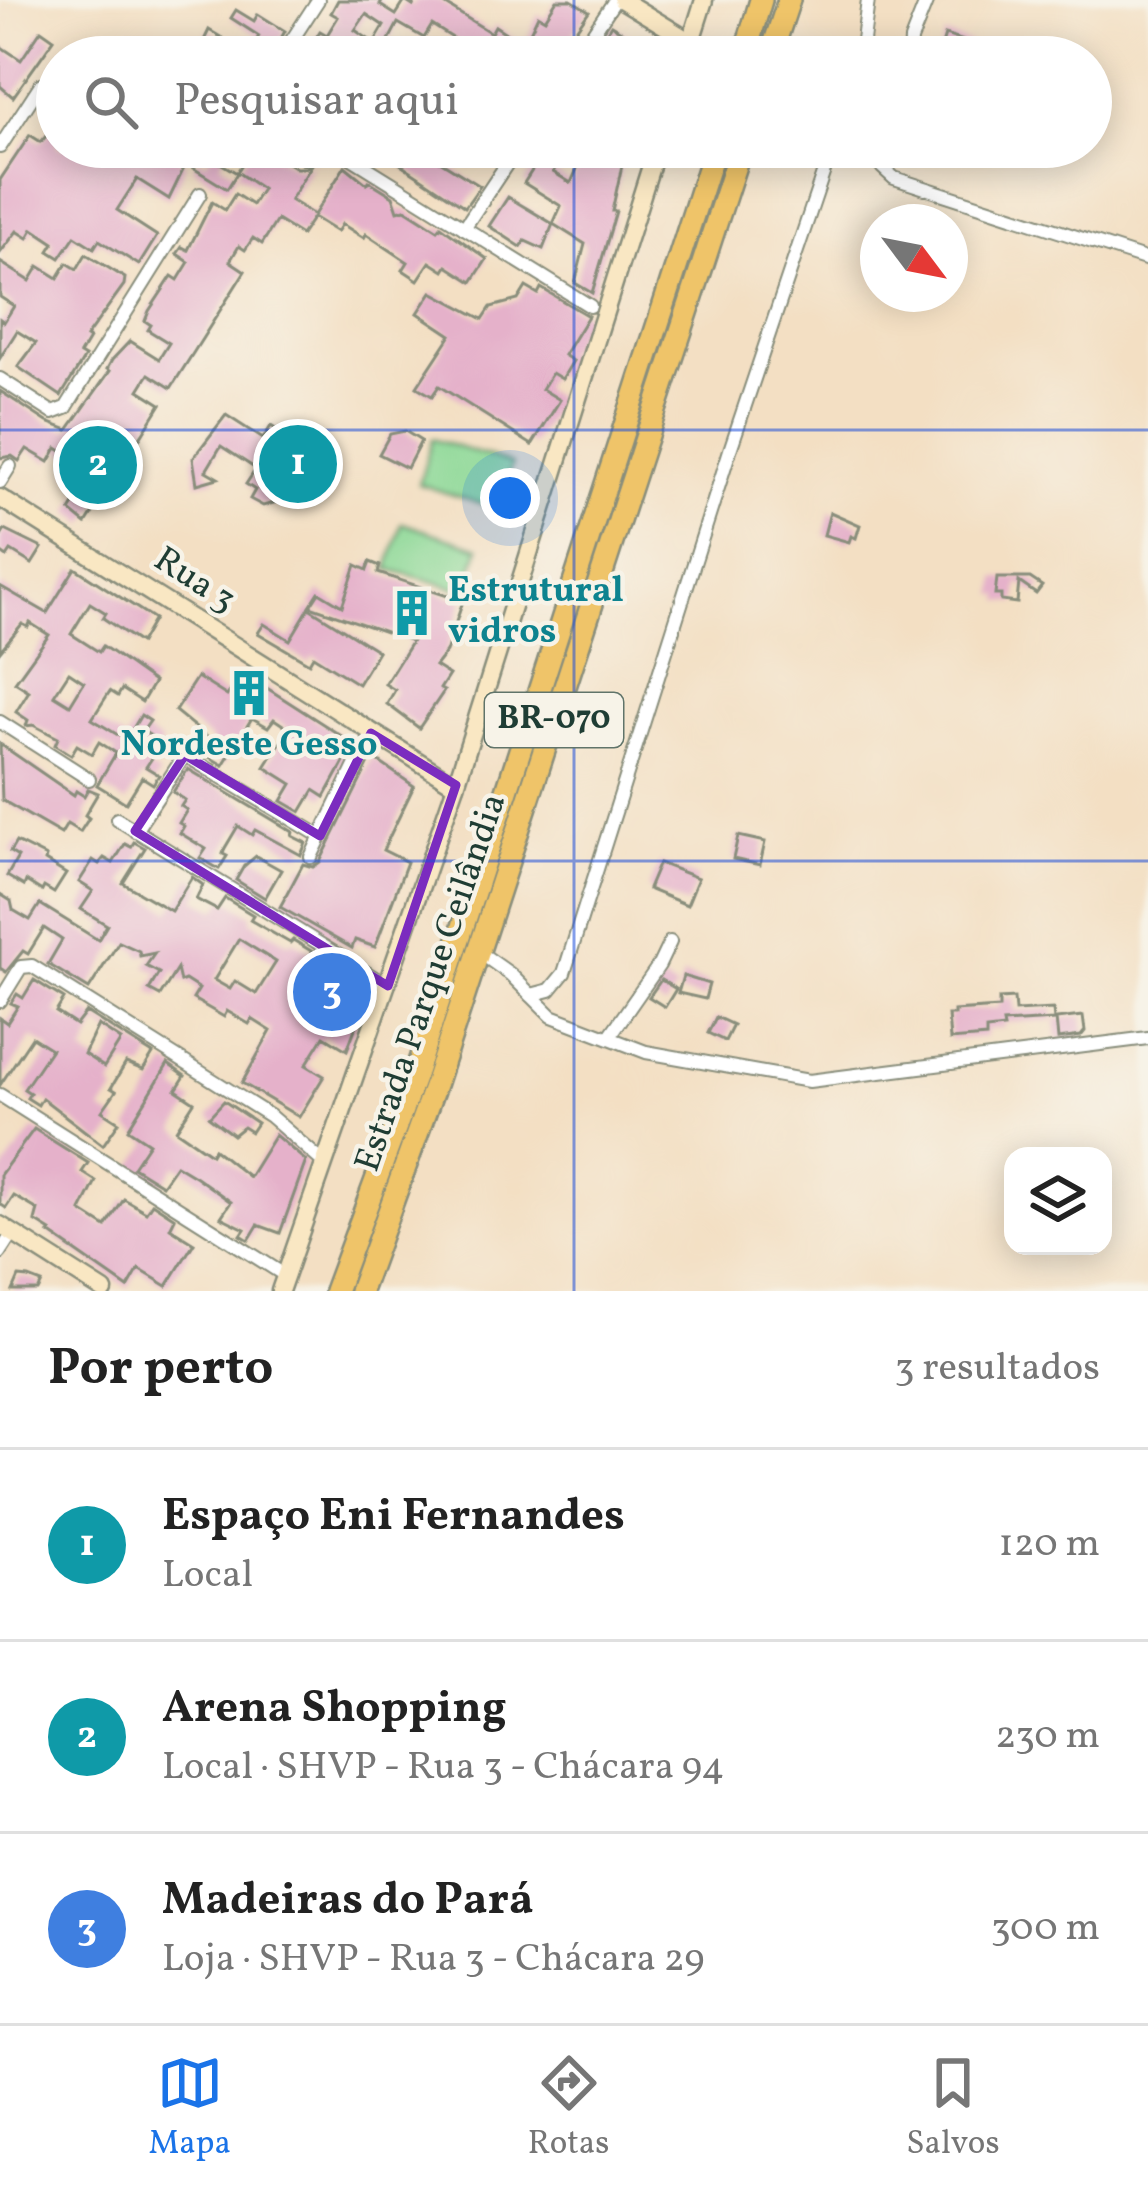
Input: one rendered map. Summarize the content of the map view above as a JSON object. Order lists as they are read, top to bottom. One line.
{"streets":{"highway":["BR-070","Estrada Parque Ceilândia"],"main road":["Rua 3"]},"places":{"building":["Estrutural vidros","Nordeste Gesso"]},"north":"bottom right","page":{"search":"Pesquisar aqui","pins":["1","2","3"],"heading":["Por perto","3 resultados"],"list":[{"mark":"1","name":"Espaço Eni Fernandes","note":"Local","value":"120 m"},{"mark":"2","name":"Arena Shopping","note":"Local · SHVP - Rua 3 - Chácara 94","value":"230 m"},{"mark":"3","name":"Madeiras do Pará","note":"Loja · SHVP - Rua 3 - Chácara 29","value":"300 m"}],"nav":["Mapa","Rotas","Salvos"]}}
